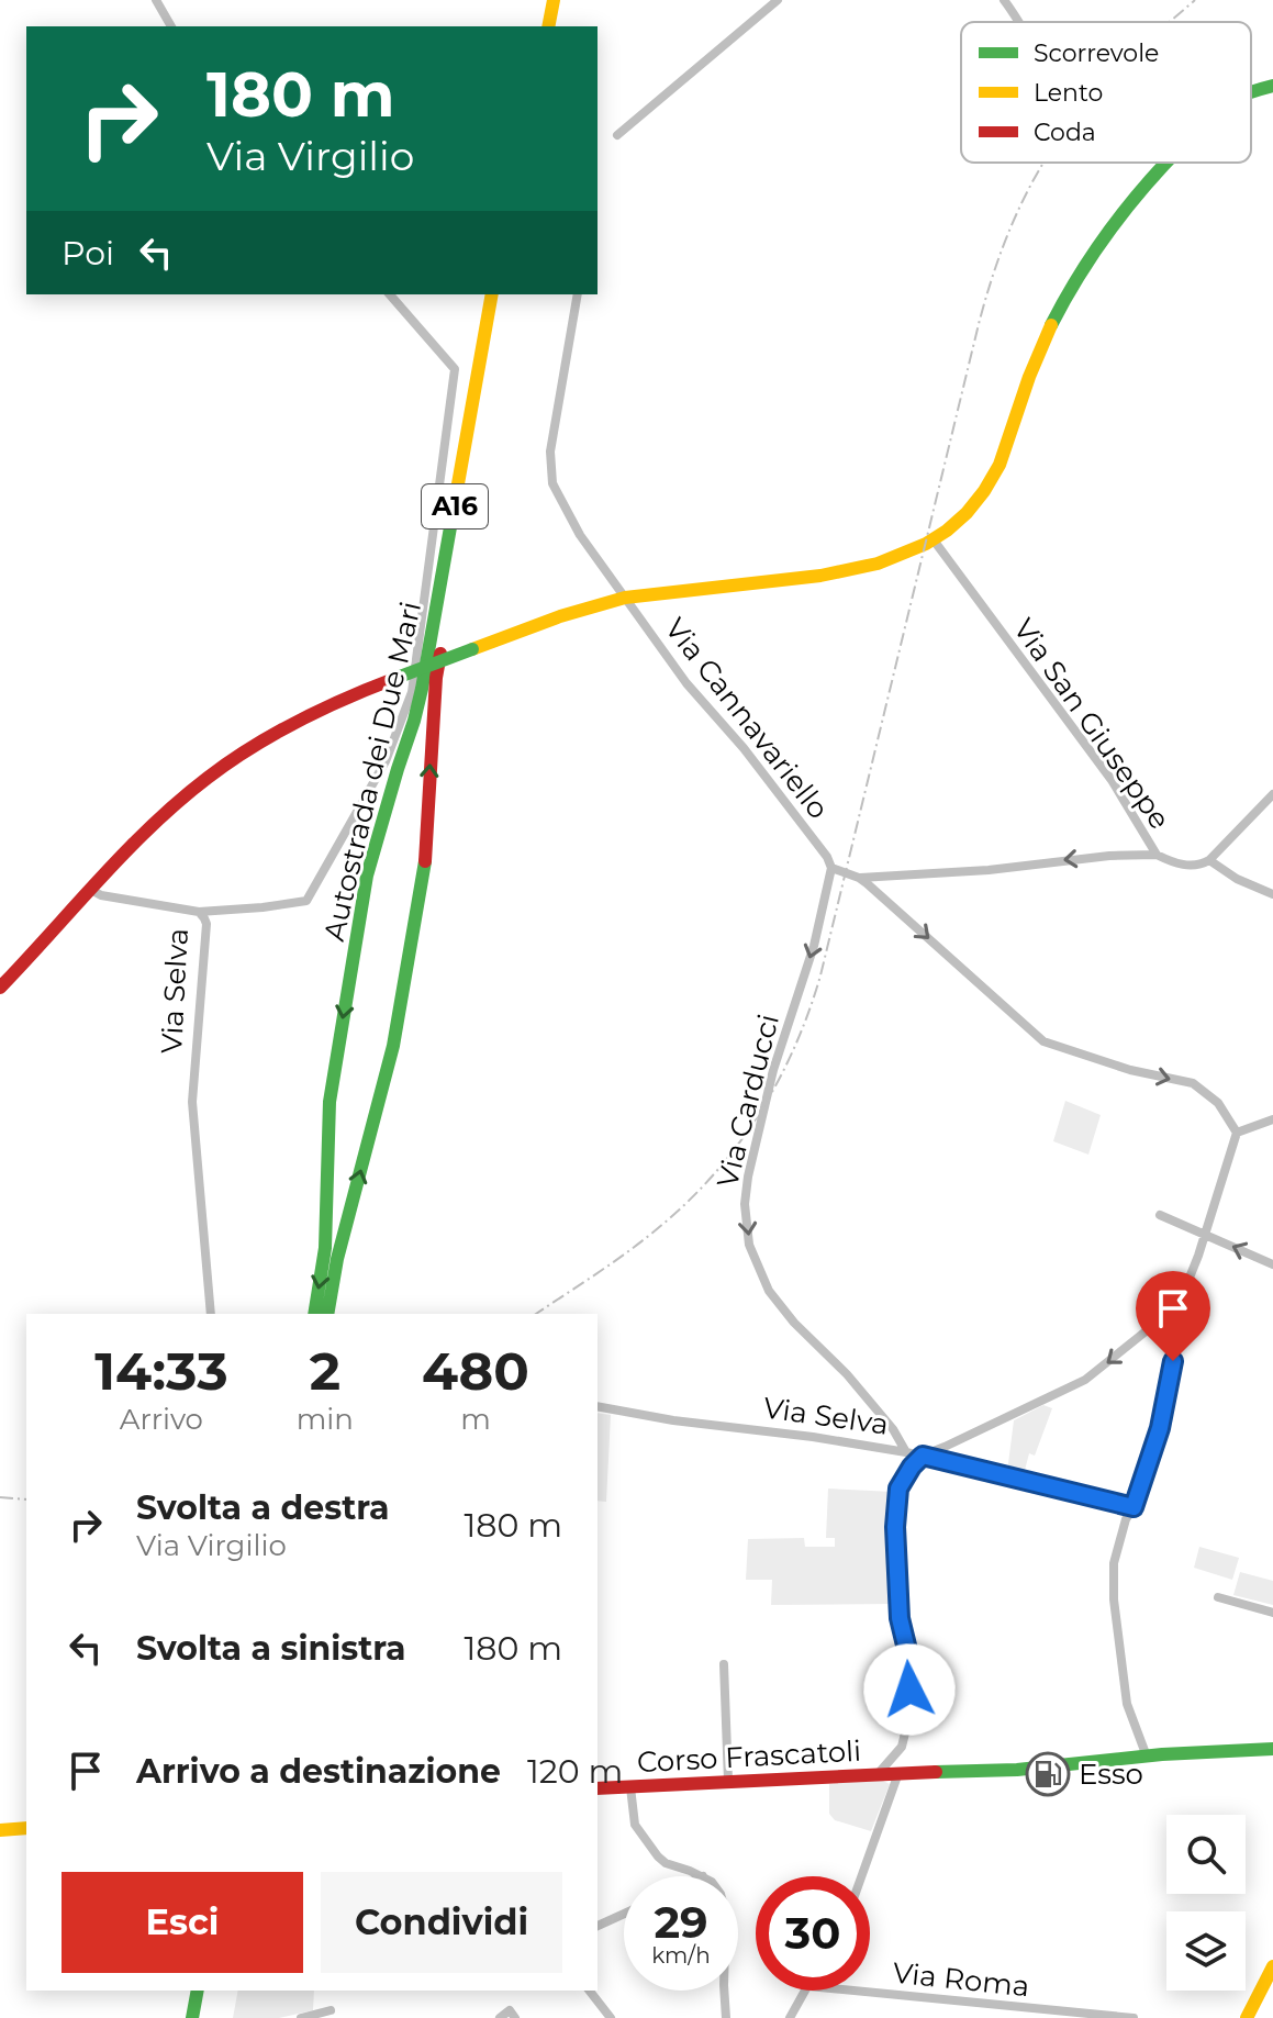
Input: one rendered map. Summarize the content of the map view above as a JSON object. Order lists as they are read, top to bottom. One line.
{"streets":{"main road":["A16","Autostrada dei Due Mari","Corso Frascatoli"],"street":["Via Cannavariello","Via San Giuseppe","Via Selva","Via Carducci","Via Roma"]},"crossings":[["Via Cannavariello","Via Carducci"],["Via Selva","Via Carducci"],["Via Selva","Corso Frascatoli"]],"one_way":["Via Carducci"],"places":{"fuel station":["Esso"]},"legend":["Scorrevole","Lento","Coda"],"page":{"turn":["180 m","Via Virgilio"],"then":"Poi","eta":["14:33","Arrivo","2","min","480","m"],"list":[{"name":"Svolta a destra","note":"Via Virgilio","value":"180 m"},{"name":"Svolta a sinistra","value":"180 m"},{"name":"Arrivo a destinazione","value":"120 m"}],"buttons":["Esci","Condividi"],"speed":"29 km/h","limit":"30"}}
